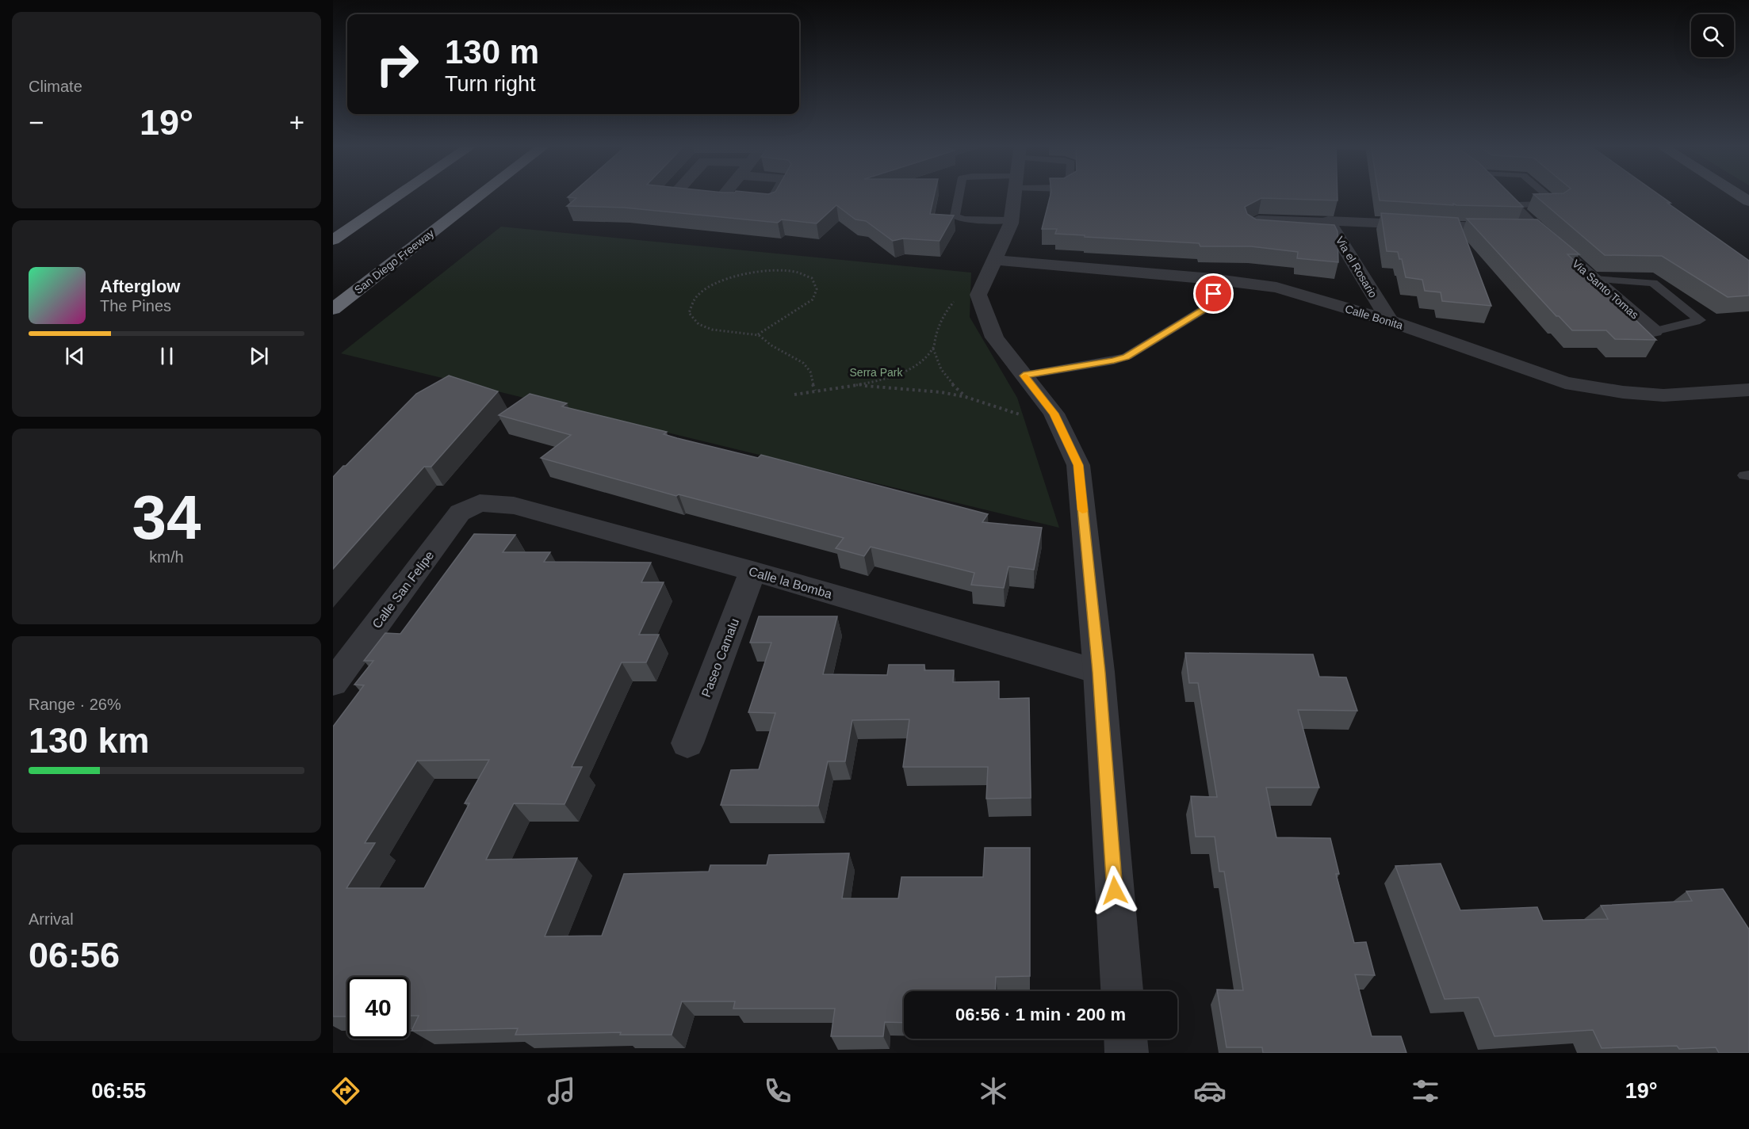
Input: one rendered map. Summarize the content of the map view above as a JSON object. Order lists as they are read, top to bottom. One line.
{"streets":{"highway":["San Diego Freeway"],"street":["Via el Rosario","Via Santo Tomas","Calle Bonita","Calle la Bomba","Calle San Felipe","Paseo Camalu"]},"crossings":[["Via el Rosario","Via Santo Tomas"],["Via el Rosario","Calle Bonita"],["Calle la Bomba","Calle San Felipe"],["Calle la Bomba","Paseo Camalu"]],"parks":["Serra Park"],"page":{"tile":["Climate",["34","km/h"],["Range · 26%","130 km"],["Arrival","06:56"]],"turn":["130 m","Turn right"],"heat":["−","19°","+"],"song":["Afterglow","The Pines"],"limit":"40","trip":"06:56 · 1 min · 200 m","tabs":["06:55","19°"]}}
